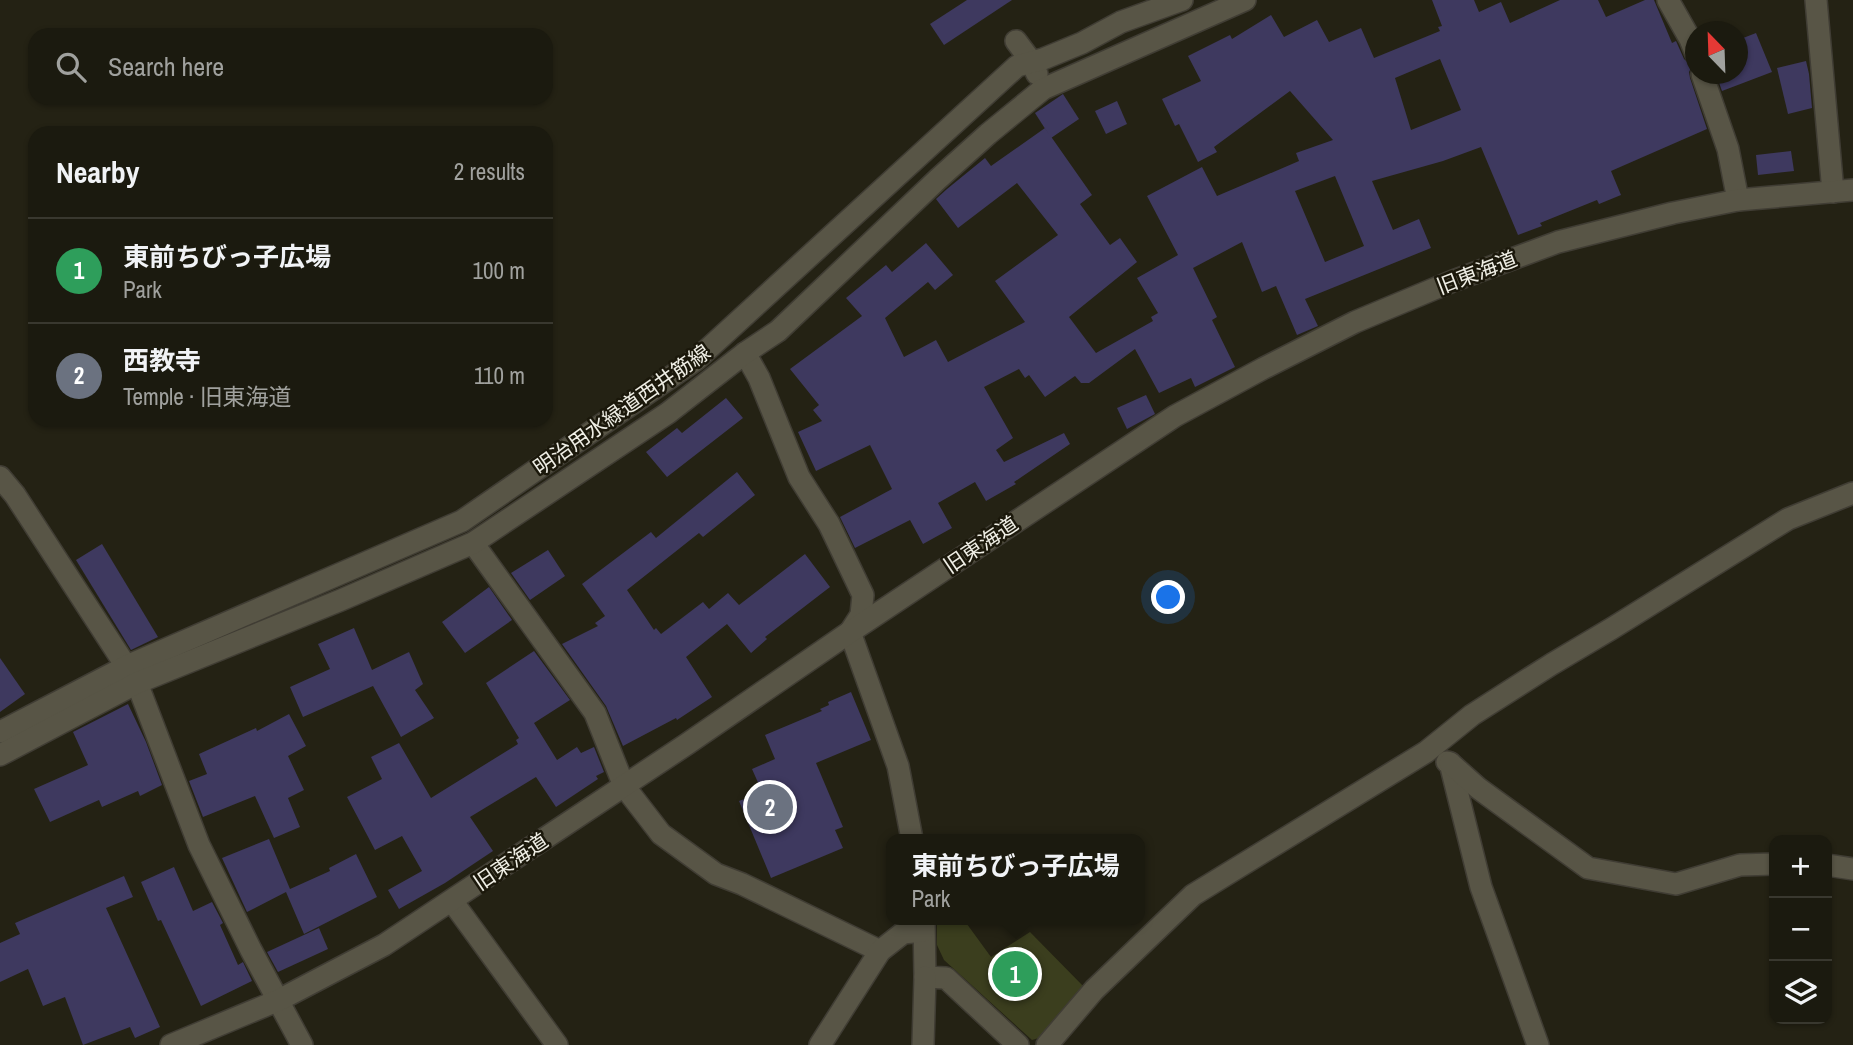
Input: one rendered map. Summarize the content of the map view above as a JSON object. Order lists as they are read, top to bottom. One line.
{"streets":{"street":["旧東海道","明治用水緑道西井筋線"]},"north":"top left","page":{"search":"Search here","heading":["Nearby","2 results"],"list":[{"mark":"1","name":"東前ちびっ子広場","note":"Park","value":"100 m"},{"mark":"2","name":"西教寺","note":"Temple · 旧東海道","value":"110 m"}],"pins":["2","1"],"popup":["東前ちびっ子広場","Park"],"map_buttons":["+","−"]}}
